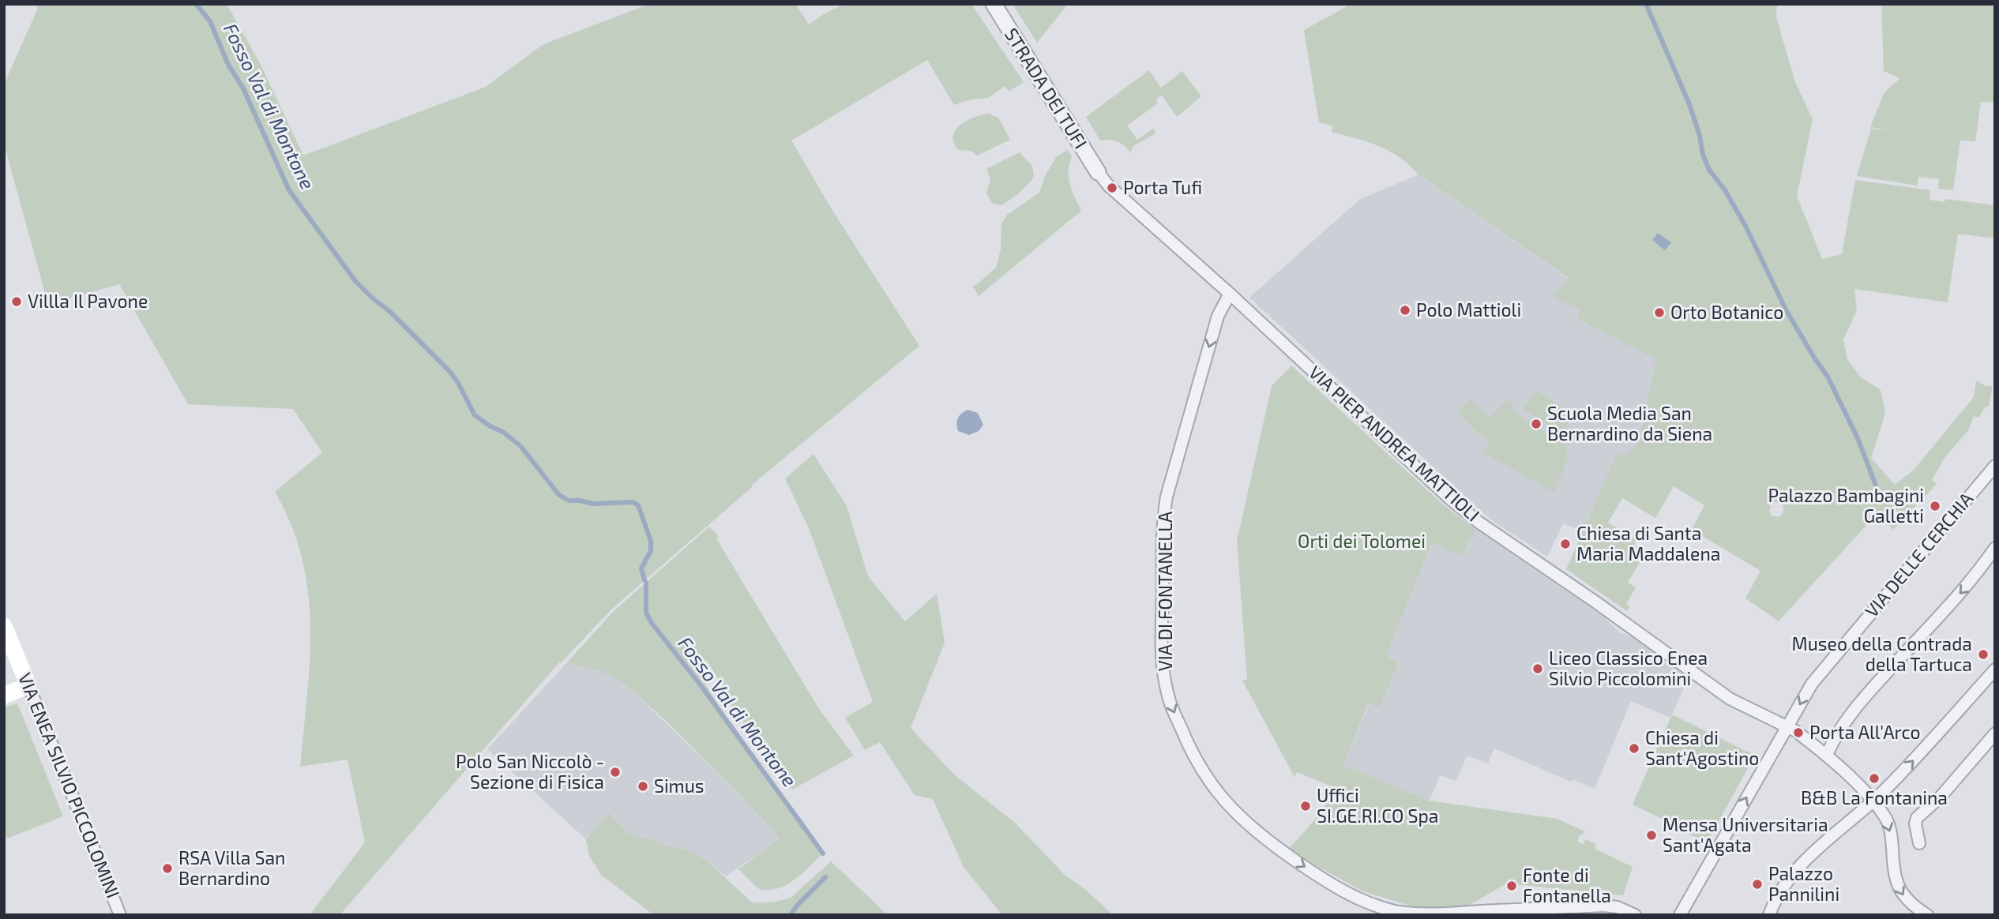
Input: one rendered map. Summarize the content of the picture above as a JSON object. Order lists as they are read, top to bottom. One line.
{"streets":{"main road":["VIA ENEA SILVIO PICCOLOMINI"],"street":["STRADA DEI TUFI","VIA PIER ANDREA MATTIOLI","VIA DELLE CERCHIA","VIA DI FONTANELLA"]},"crossings":[["STRADA DEI TUFI","VIA PIER ANDREA MATTIOLI"],["VIA PIER ANDREA MATTIOLI","VIA DELLE CERCHIA"],["VIA PIER ANDREA MATTIOLI","VIA DI FONTANELLA"]],"water":["Fosso Val di Montone"],"parks":["Orti dei Tolomei"],"places":["Porta Tufi","Villla Il Pavone","Polo Mattioli","Orto Botanico","Scuola Media San Bernardino da Siena","Palazzo Bambagini Galletti","Chiesa di Santa Maria Maddalena","Museo della Contrada della Tartuca","Liceo Classico Enea Silvio Piccolomini","Porta All'Arco","Chiesa di Sant'Agostino","Polo San Niccolò - Sezione di Fisica","B&B La Fontanina","Simus","Uffici SI.GE.RI.CO Spa","Mensa Universitaria Sant'Agata","RSA Villa San Bernardino","Palazzo Pannilini","Fonte di Fontanella"]}
